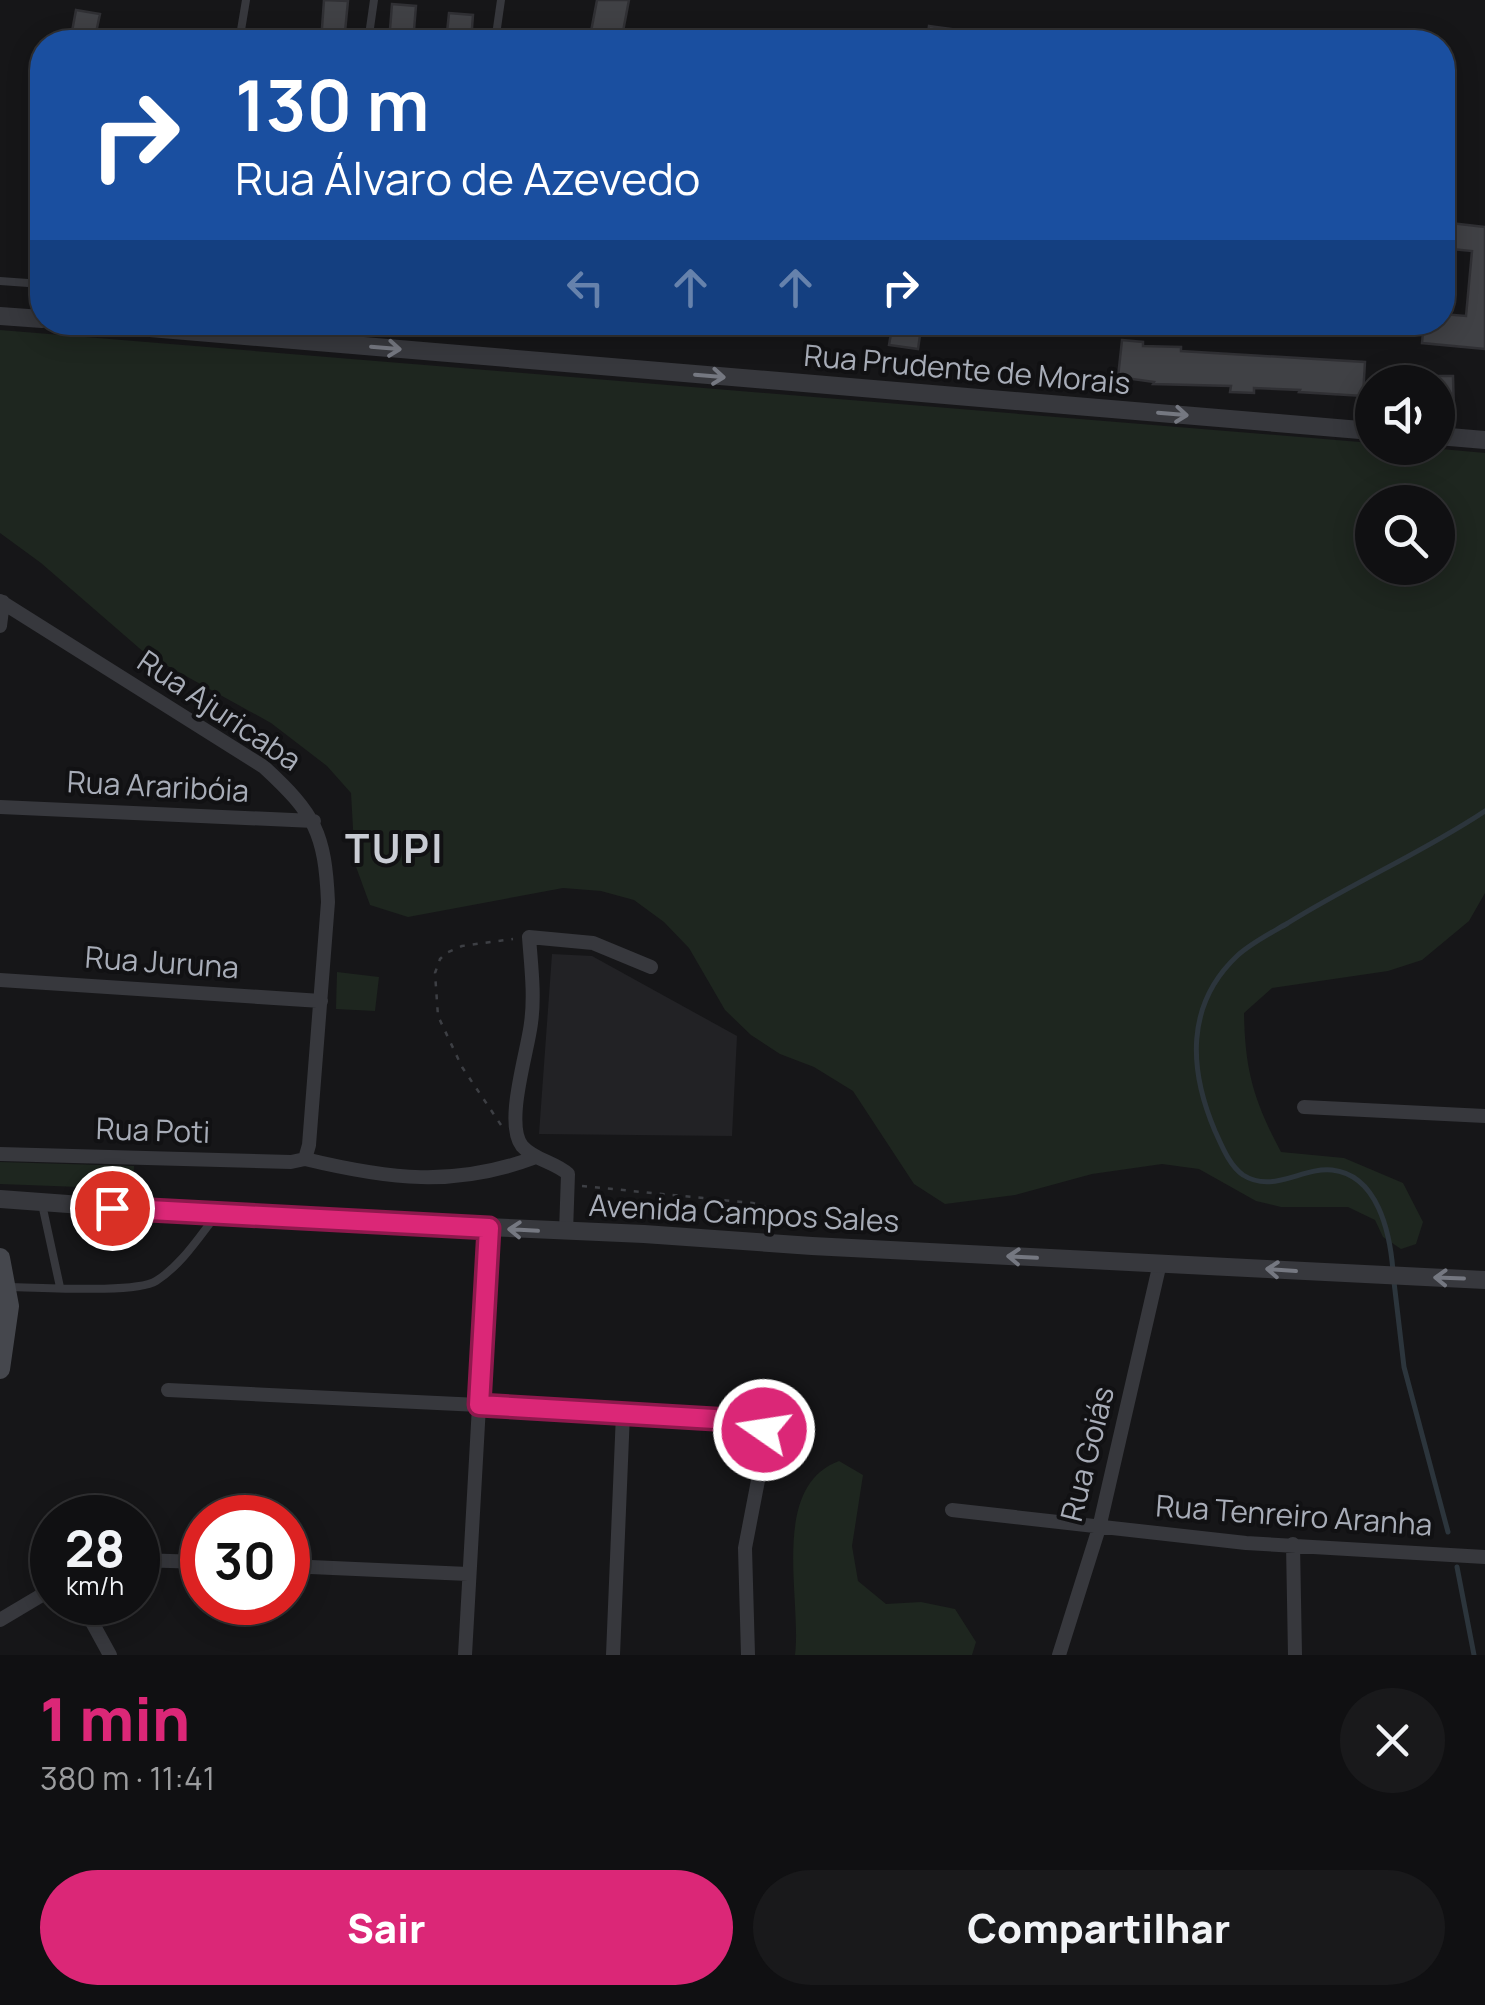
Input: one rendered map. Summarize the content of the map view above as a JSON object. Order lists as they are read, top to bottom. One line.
{"streets":{"street":["Rua Prudente de Morais","Rua Ajuricaba","Rua Araribóia","Rua Juruna","Rua Poti","Avenida Campos Sales","Rua Goiás","Rua Tenreiro Aranha"]},"crossings":[["Rua Ajuricaba","Rua Araribóia"],["Rua Ajuricaba","Rua Juruna"],["Rua Ajuricaba","Rua Poti"],["Avenida Campos Sales","Rua Goiás"],["Rua Goiás","Rua Tenreiro Aranha"]],"one_way":["Rua Prudente de Morais","Avenida Campos Sales"],"districts":["TUPI"],"page":{"turn":["130 m","Rua Álvaro de Azevedo"],"speed":"28 km/h","limit":"30","heading":["1 min","380 m · 11:41"],"buttons":["Sair","Compartilhar"]}}
